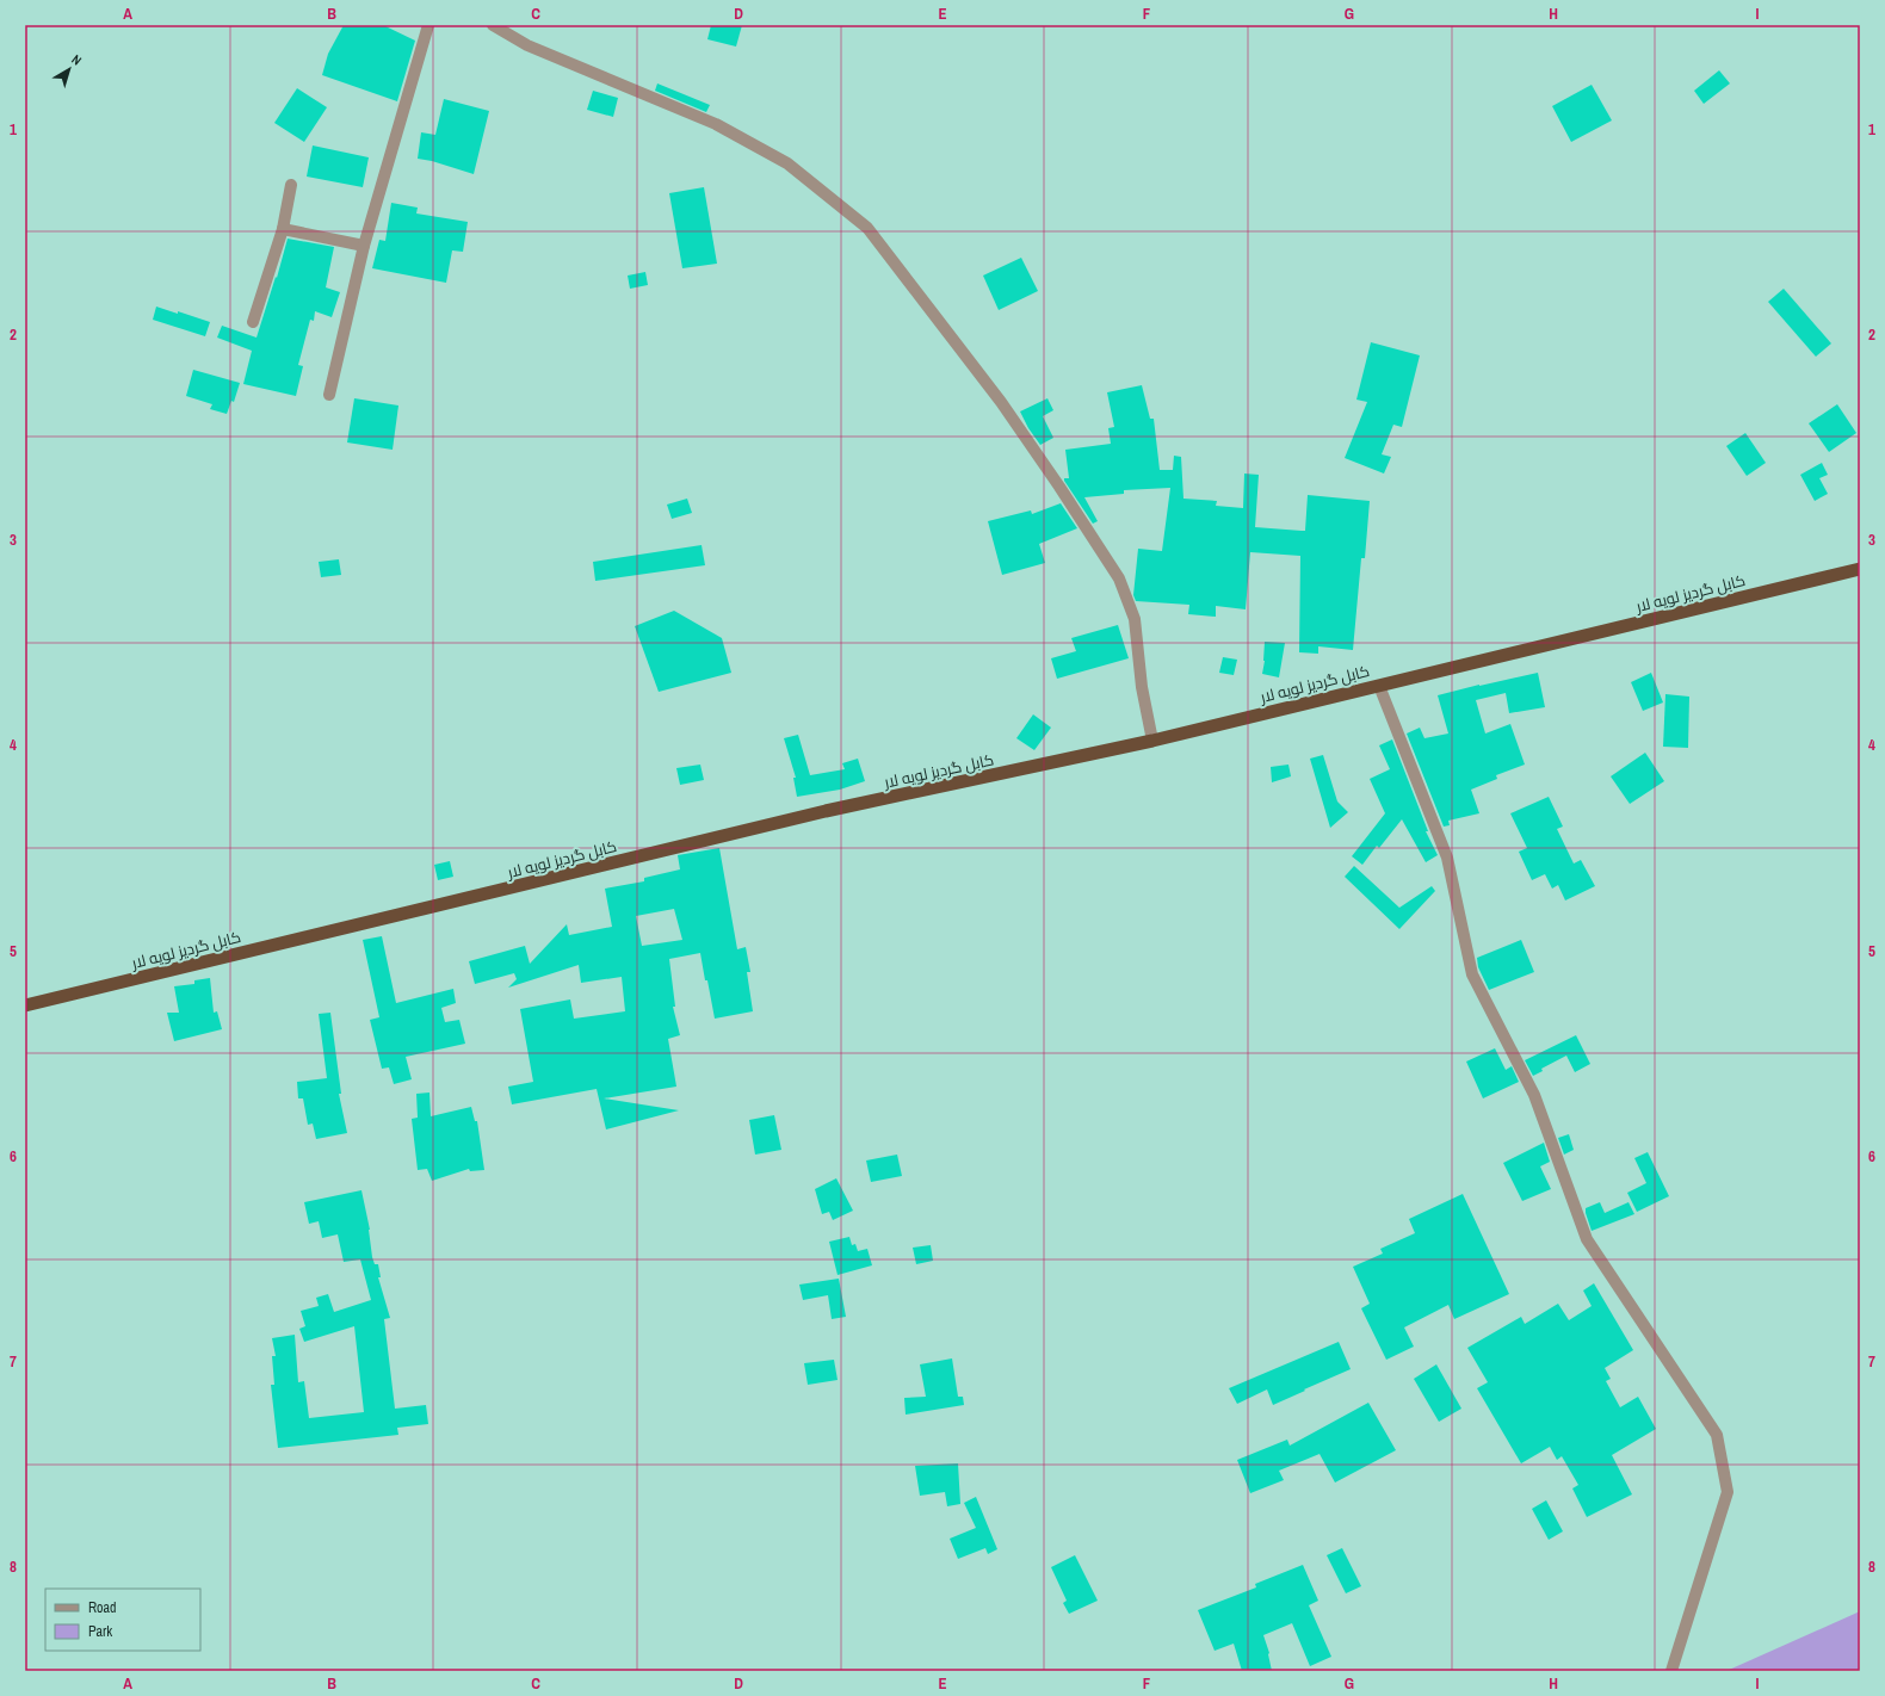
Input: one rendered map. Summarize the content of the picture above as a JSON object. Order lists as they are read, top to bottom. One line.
{"streets":{"highway":["کابل گردیز لویه لار"]},"legend":["Road","Park"],"north":"top right","grid":{"columns":["A","B","C","D","E","F","G","H","I"],"rows":["1","2","3","4","5","6","7","8"]}}
